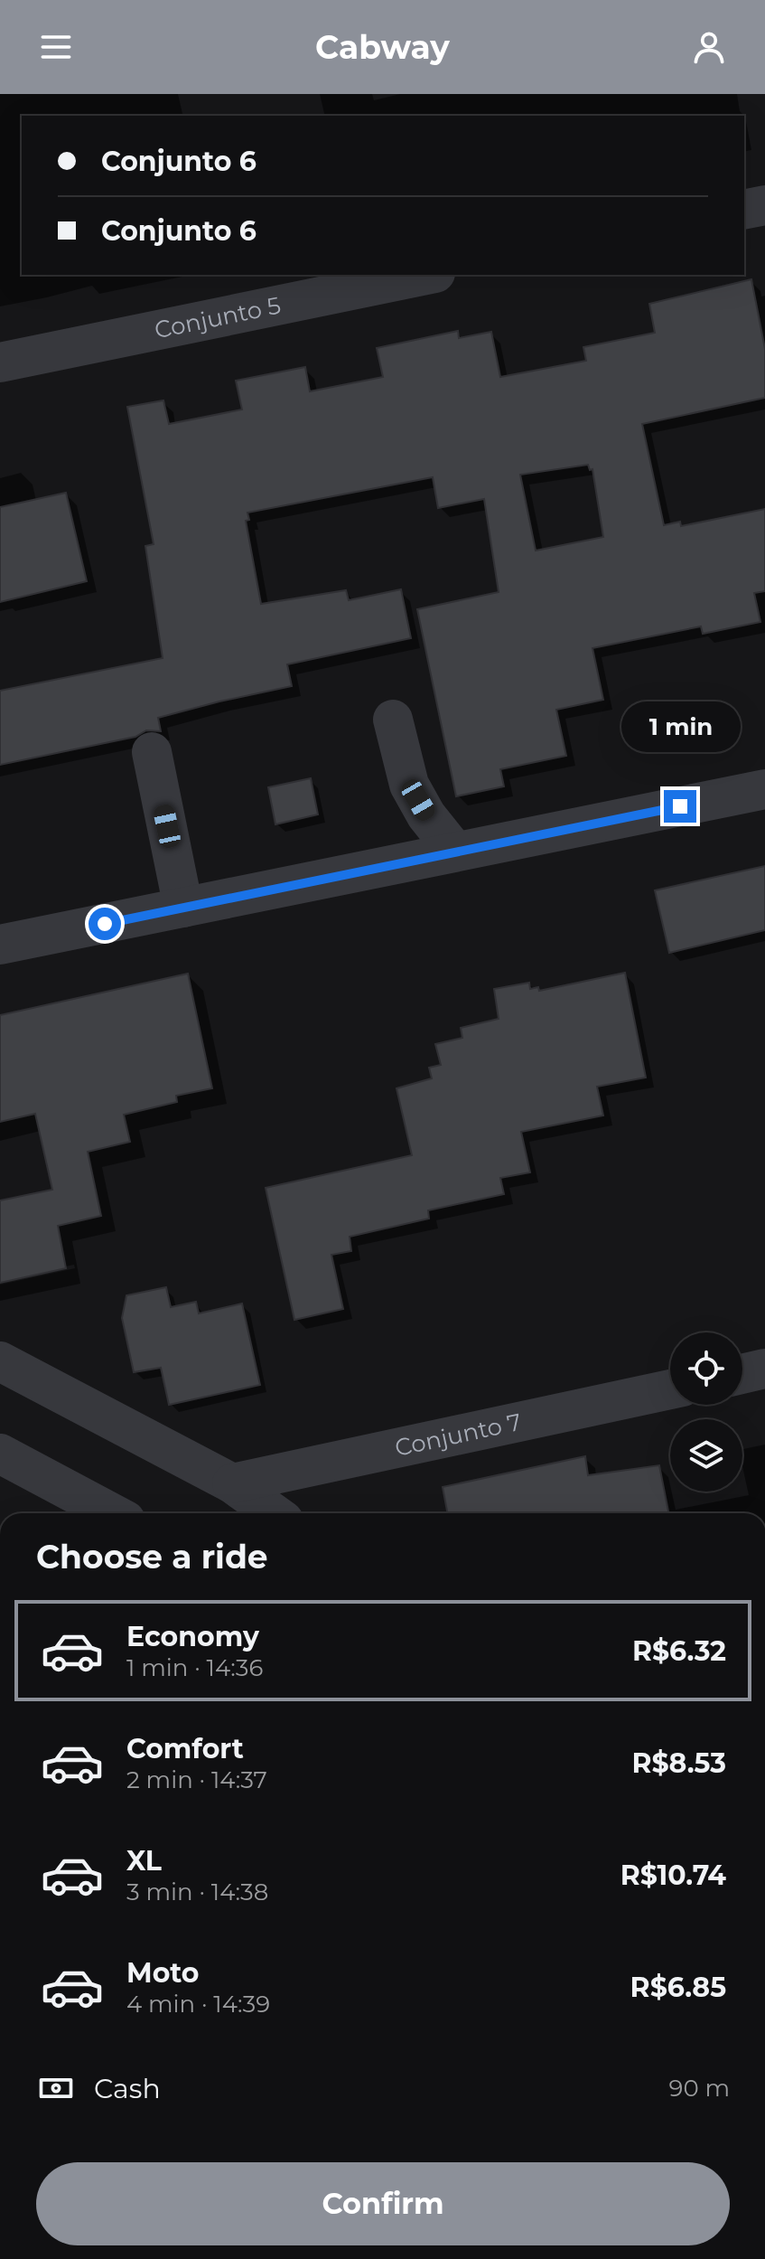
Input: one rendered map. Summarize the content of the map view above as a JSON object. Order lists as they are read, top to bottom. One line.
{"streets":{"street":["Conjunto 5","Conjunto 7"]},"page":{"header":"Cabway","banner":["Conjunto 6","Conjunto 6"],"bubble":"1 min","heading":"Choose a ride","list":[{"name":"Economy","note":"1 min · 14:36","value":"R$6.32"},{"name":"Comfort","note":"2 min · 14:37","value":"R$8.53"},{"name":"XL","note":"3 min · 14:38","value":"R$10.74"},{"name":"Moto","note":"4 min · 14:39","value":"R$6.85"}],"pay":["Cash","90 m"],"buttons":"Confirm"}}
